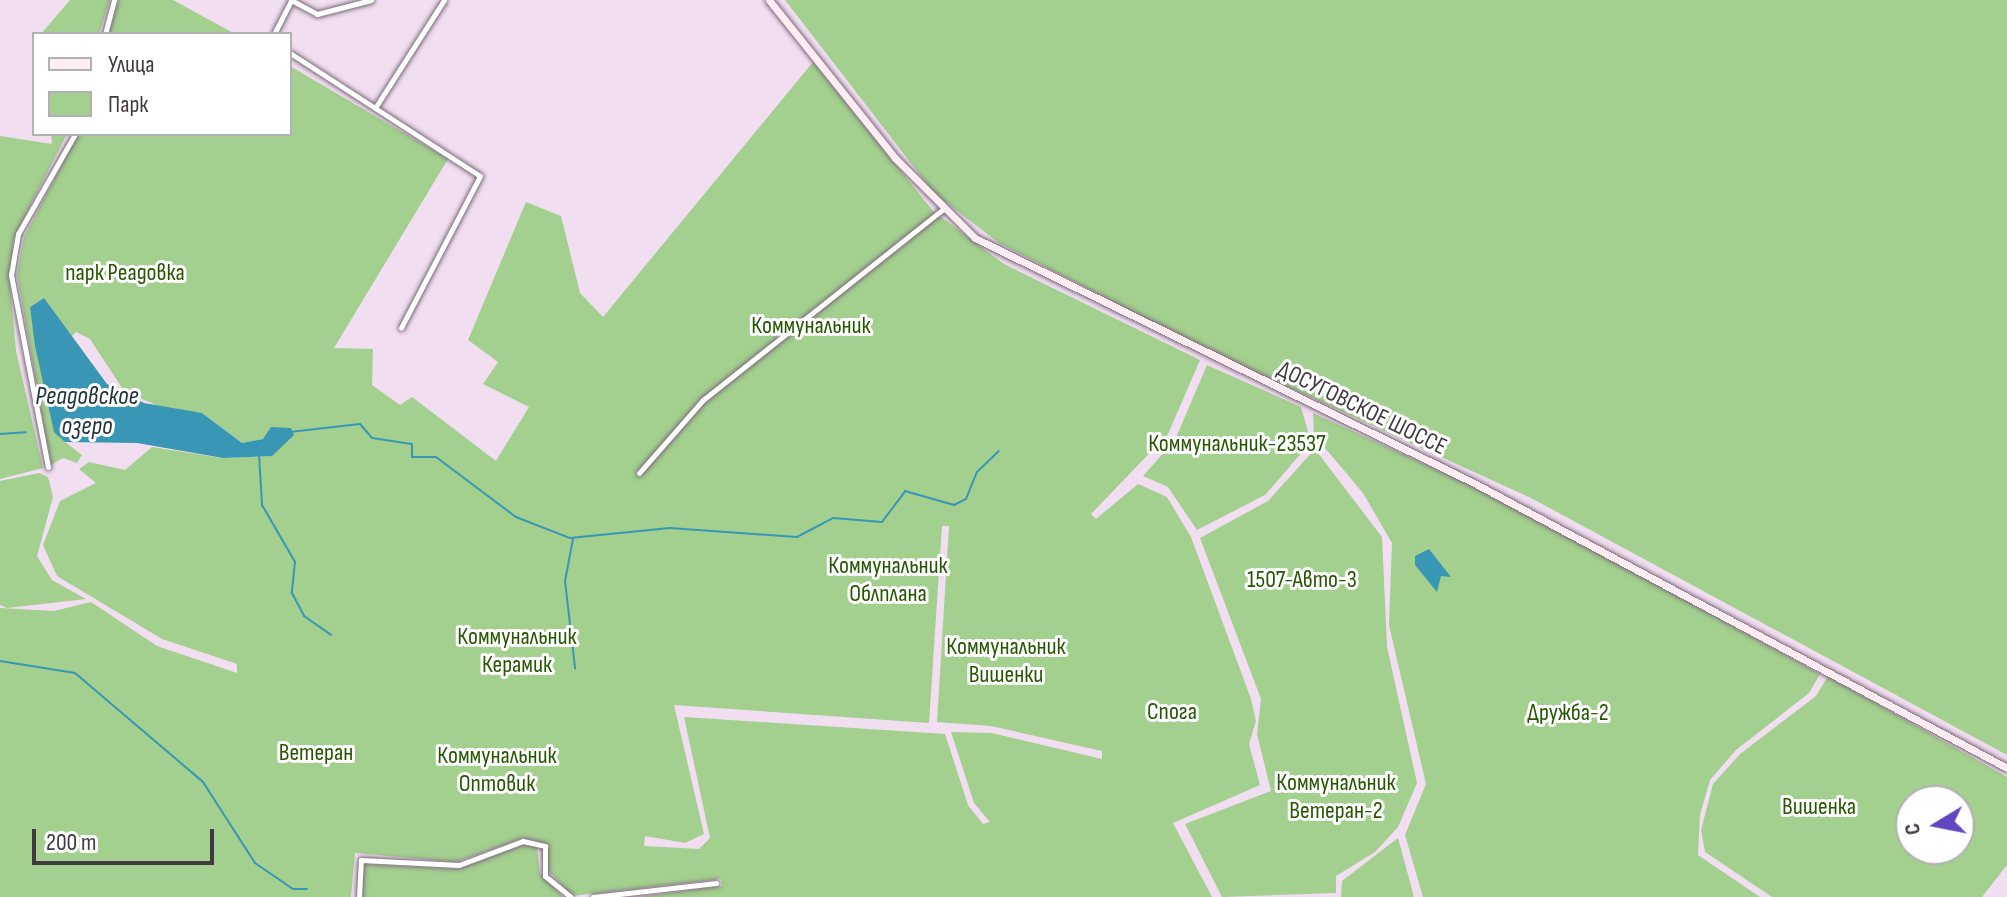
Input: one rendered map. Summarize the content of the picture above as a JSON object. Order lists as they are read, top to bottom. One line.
{"streets":{"main road":["ДОСУГОВСКОЕ ШОССЕ"]},"water":["Реадовское озеро"],"parks":["парк Реадовка","Коммунальник","Коммунальник-23537","Коммунальник Облплана","1507-Авто-3","Коммунальник Керамик","Коммунальник Вишенки","Спога","Дружба-2","Ветеран","Коммунальник Оптовик","Коммунальник Ветеран-2","Вишенка"],"legend":["Улица","Парк"],"scale_bar":"200 m","north":"left"}
